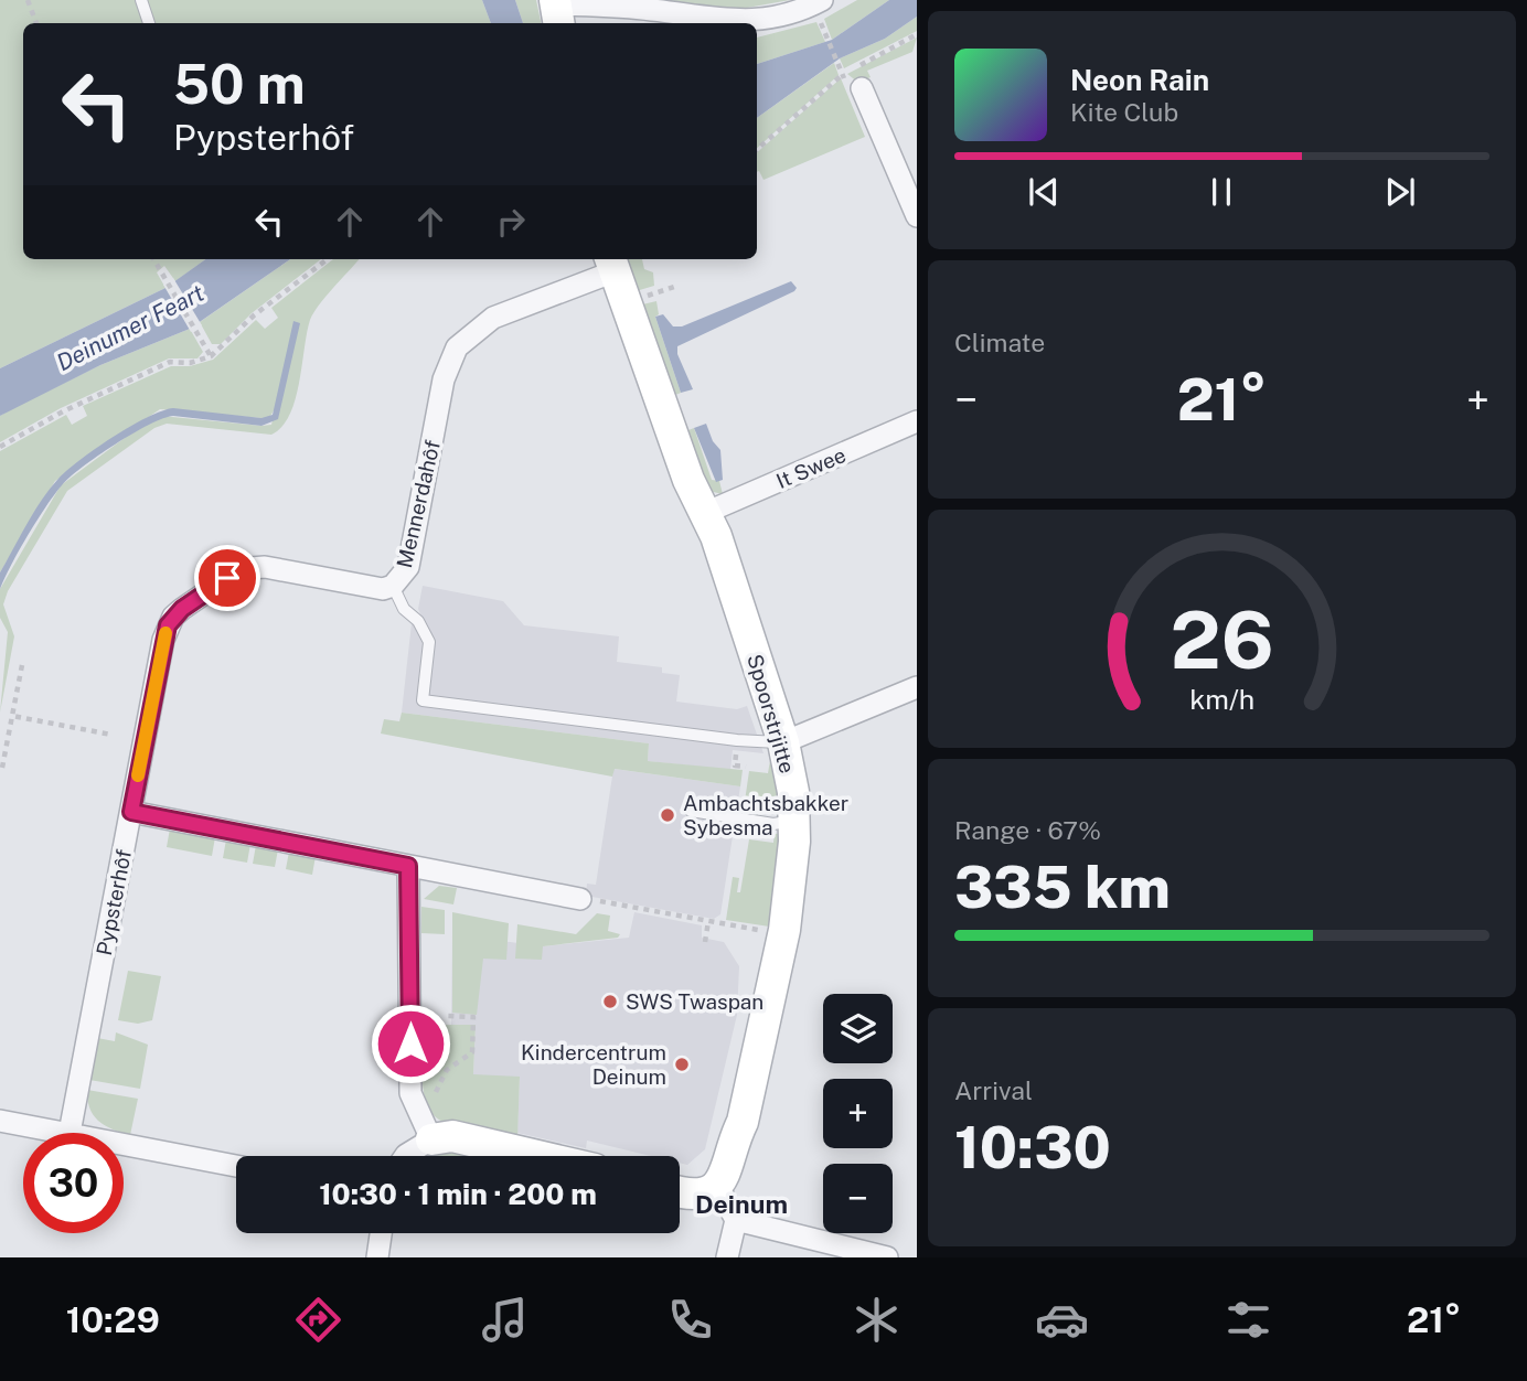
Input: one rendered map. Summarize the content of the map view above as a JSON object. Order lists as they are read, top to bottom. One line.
{"streets":{"street":["It Swee","Mennerdahôf","Spoorstrjitte","Pypsterhôf"]},"crossings":[["It Swee","Spoorstrjitte"],["Mennerdahôf","Spoorstrjitte"],["Mennerdahôf","Pypsterhôf"]],"districts":["Deinum"],"water":["Deinumer Feart"],"places":["Ambachtsbakker Sybesma","SWS Twaspan","Kindercentrum Deinum"],"page":{"turn":["50 m","Pypsterhôf"],"song":["Neon Rain","Kite Club"],"tile":["Climate",["Range · 67%","335 km"],["Arrival","10:30"]],"heat":["−","21°","+"],"map_buttons":["+","−"],"limit":"30","trip":"10:30 · 1 min · 200 m","tabs":["10:29","21°"],"gauge":["26","km/h"]}}
